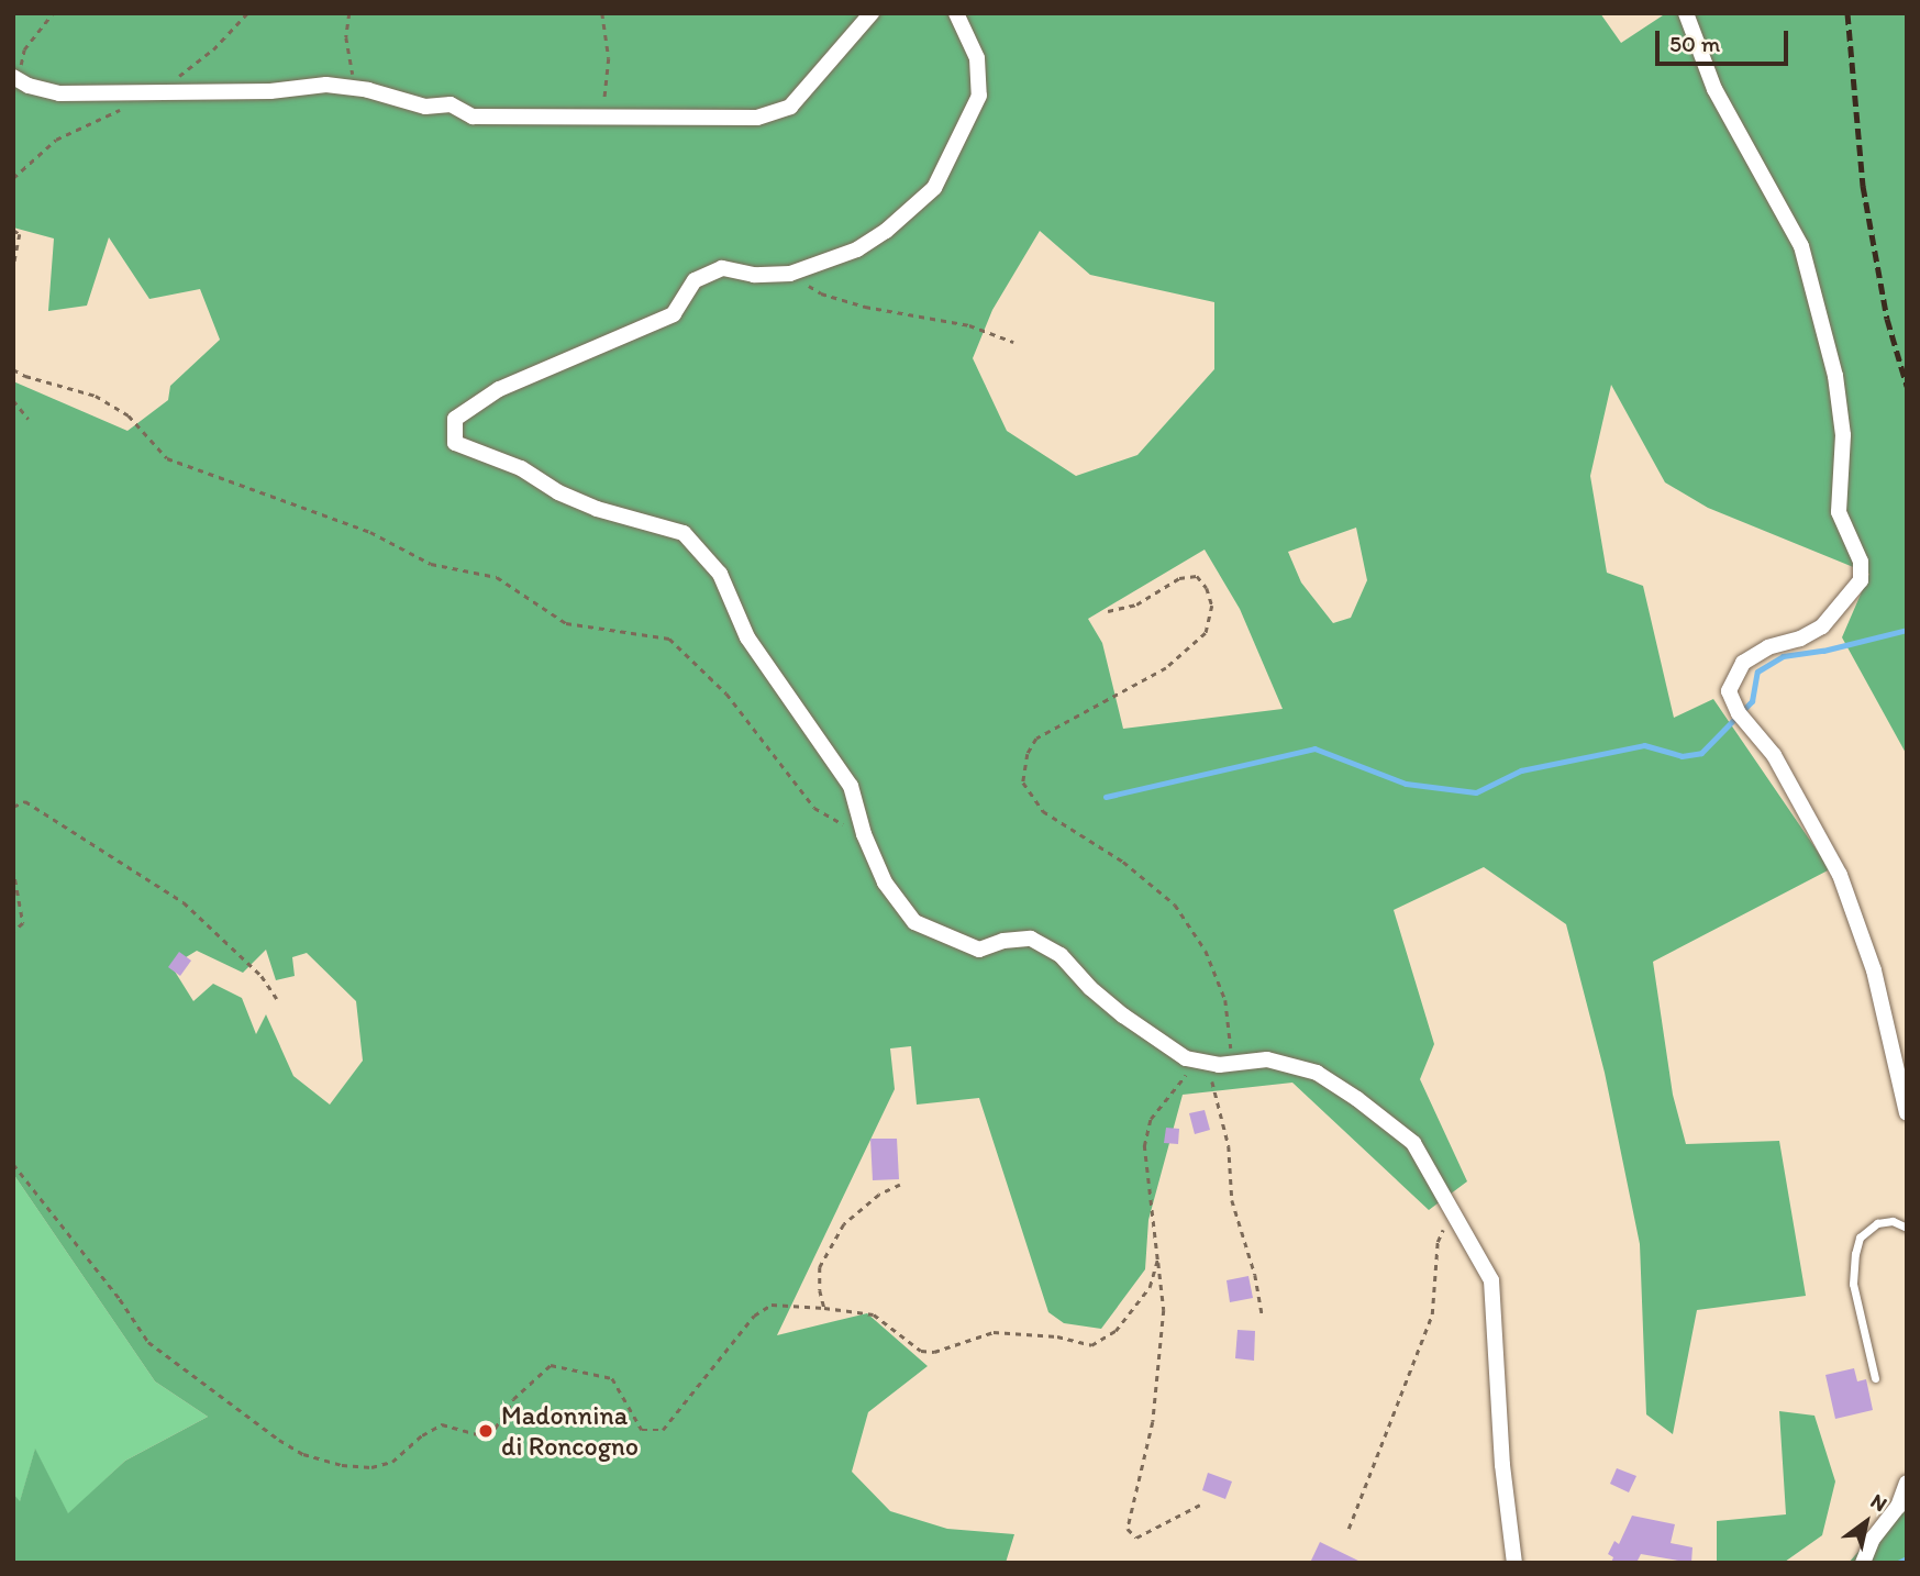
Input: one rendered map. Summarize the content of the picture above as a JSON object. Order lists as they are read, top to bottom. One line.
{"places":["Madonnina di Roncogno"],"scale_bar":"50 m","north":"top right"}
